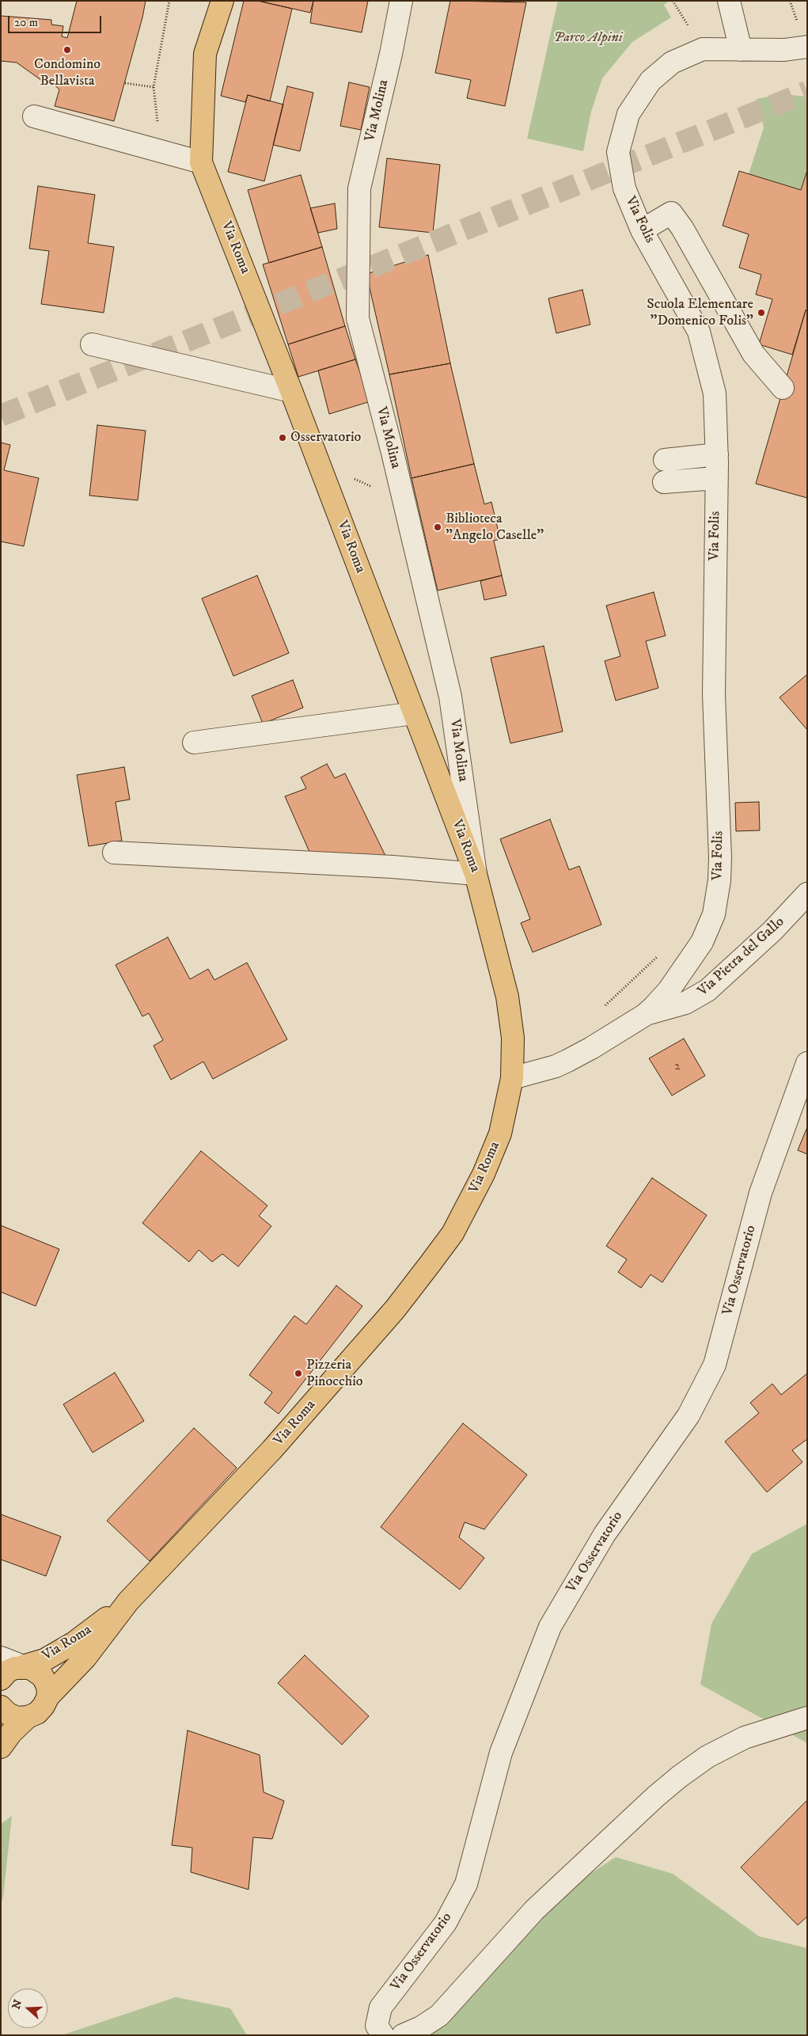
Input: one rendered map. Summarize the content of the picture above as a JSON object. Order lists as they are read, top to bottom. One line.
{"streets":{"main road":["Via Roma"],"street":["Via Molina","Via Folis","Via Pietra del Gallo","Via Osservatorio"]},"crossings":[["Via Molina","Via Roma"],["Via Folis","Via Roma"],["Via Folis","Via Pietra del Gallo"]],"parks":["Parco Alpini"],"places":["Condomino Bellavista","Scuola Elementare \"Domenico Folis\"","Osservatorio","Biblioteca \"Angelo Caselle\"","Pizzeria Pinocchio"],"house_numbers":["2"],"scale_bar":"20 m","north":"left"}
